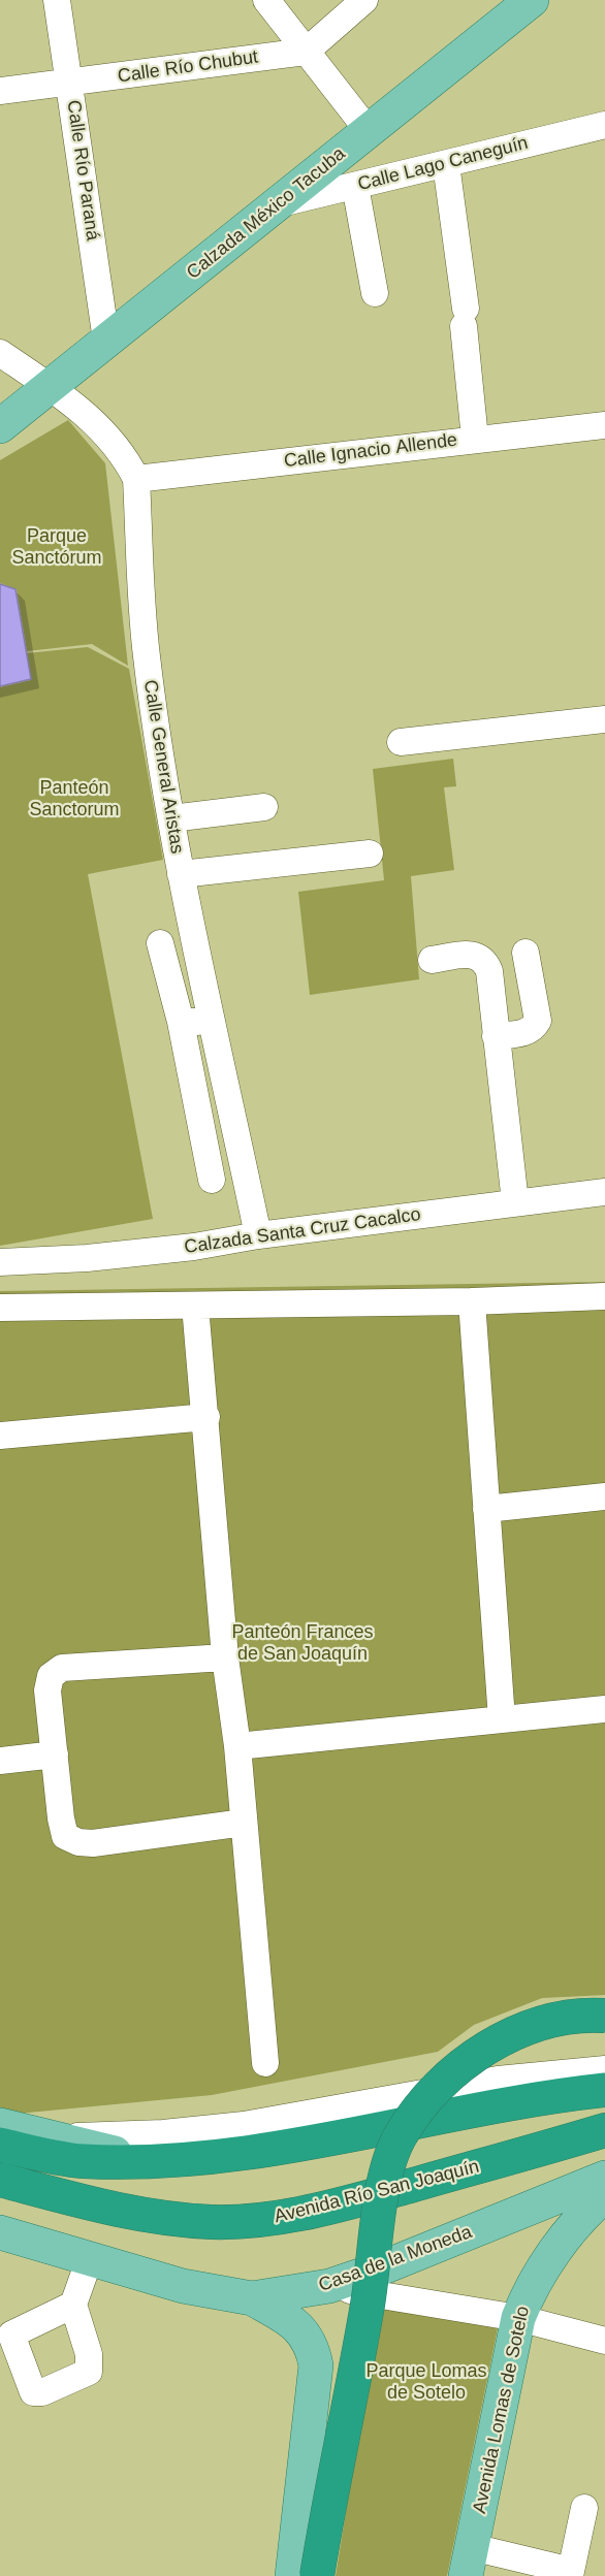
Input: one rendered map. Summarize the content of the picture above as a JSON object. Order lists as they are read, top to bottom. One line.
{"streets":{"highway":["Avenida Río San Joaquín"],"main road":["Calzada México Tacuba","Casa de la Moneda","Avenida Lomas de Sotelo"],"street":["Calle Río Chubut","Calle Lago Caneguín","Calle Río Paraná","Calle Ignacio Allende","Calle General Aristas","Calzada Santa Cruz Cacalco"]},"crossings":[["Calle Río Chubut","Calle Río Paraná"],["Calle Lago Caneguín","Calzada México Tacuba"],["Calle Río Paraná","Calzada México Tacuba"],["Calzada México Tacuba","Calle General Aristas"],["Calle Ignacio Allende","Calle General Aristas"],["Calle General Aristas","Calzada Santa Cruz Cacalco"]],"parks":["Parque Sanctórum","Panteón Sanctorum","Panteón Frances de San Joaquín","Parque Lomas de Sotelo"]}
